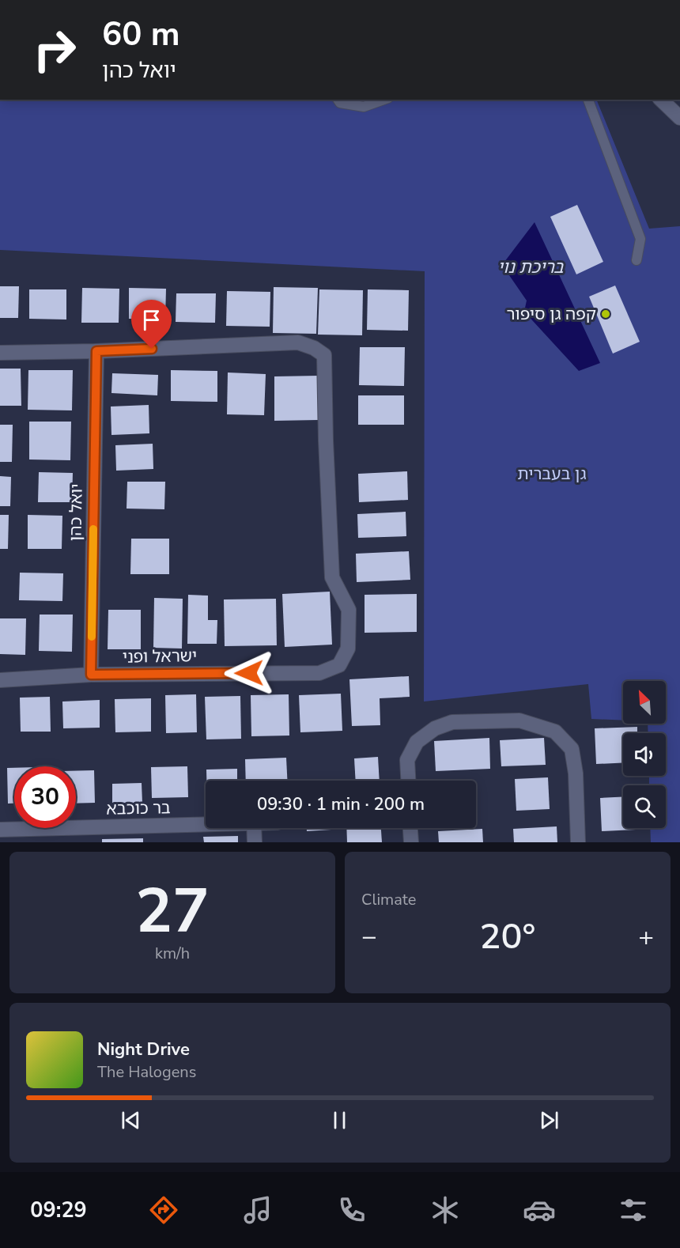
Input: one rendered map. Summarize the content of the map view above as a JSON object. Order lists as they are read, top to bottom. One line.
{"streets":{"street":["יואל כהן","ישראל ופני","בר כוכבא"]},"crossings":[["יואל כהן","ישראל ופני"]],"water":["בריכת נוי"],"parks":["גן בעברית"],"places":["קפה גן סיפור"],"north":"top left","page":{"turn":["60 m","יואל כהן"],"limit":"30","trip":"09:30 · 1 min · 200 m","tile":[["27","km/h"],"Climate"],"heat":["−","20°","+"],"song":["Night Drive","The Halogens"],"tabs":"09:29"}}
